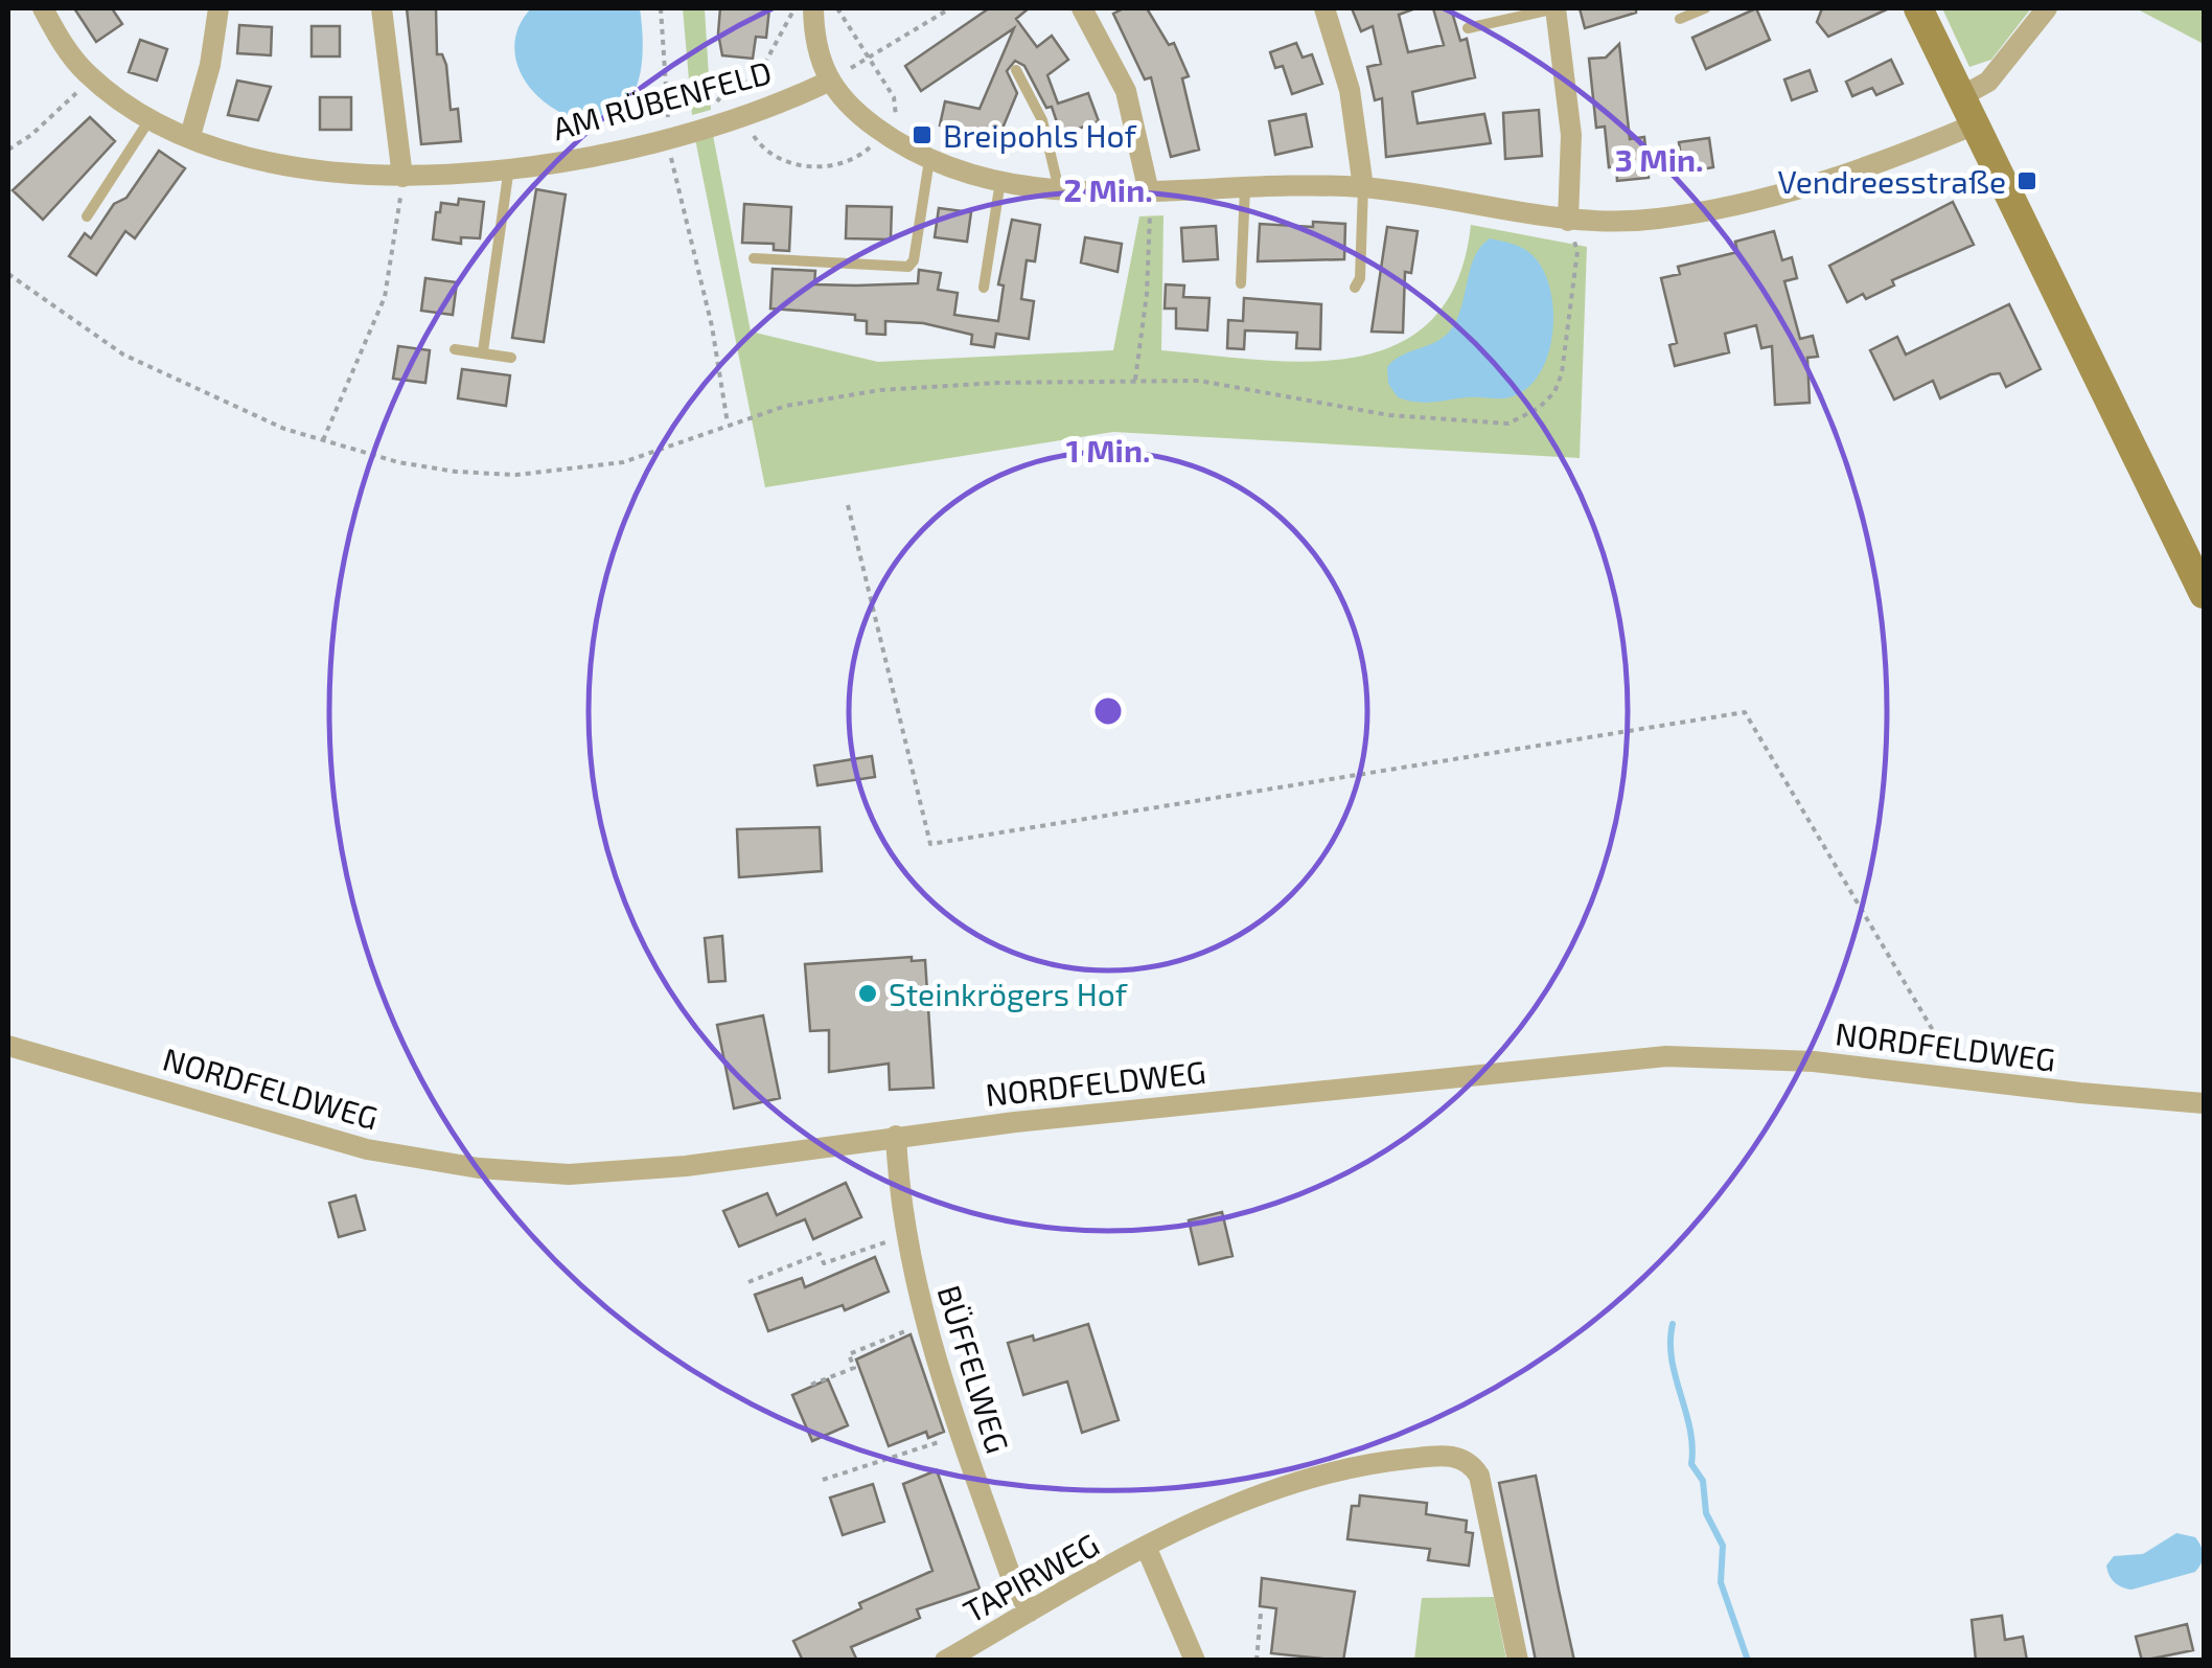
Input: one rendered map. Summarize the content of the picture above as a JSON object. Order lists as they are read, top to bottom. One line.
{"streets":{"street":["AM RÜBENFELD","NORDFELDWEG","BÜFFELWEG","TAPIRWEG"]},"crossings":[["NORDFELDWEG","BÜFFELWEG"],["BÜFFELWEG","TAPIRWEG"]],"places":{"transit":["Breipohls Hof","Vendreesstraße"],"other":["Steinkrögers Hof"]},"rings":["3 Min.","2 Min.","1 Min."]}
